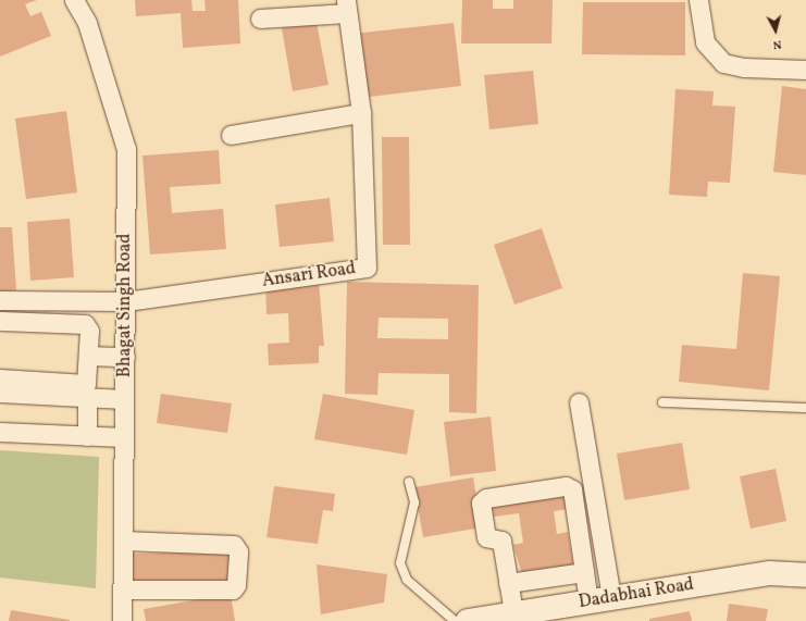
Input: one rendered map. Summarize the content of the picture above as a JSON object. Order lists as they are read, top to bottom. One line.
{"streets":{"main road":["Dadabhai Road"],"street":["Ansari Road","Bhagat Singh Road"]},"crossings":[["Ansari Road","Bhagat Singh Road"]],"north":"bottom"}
